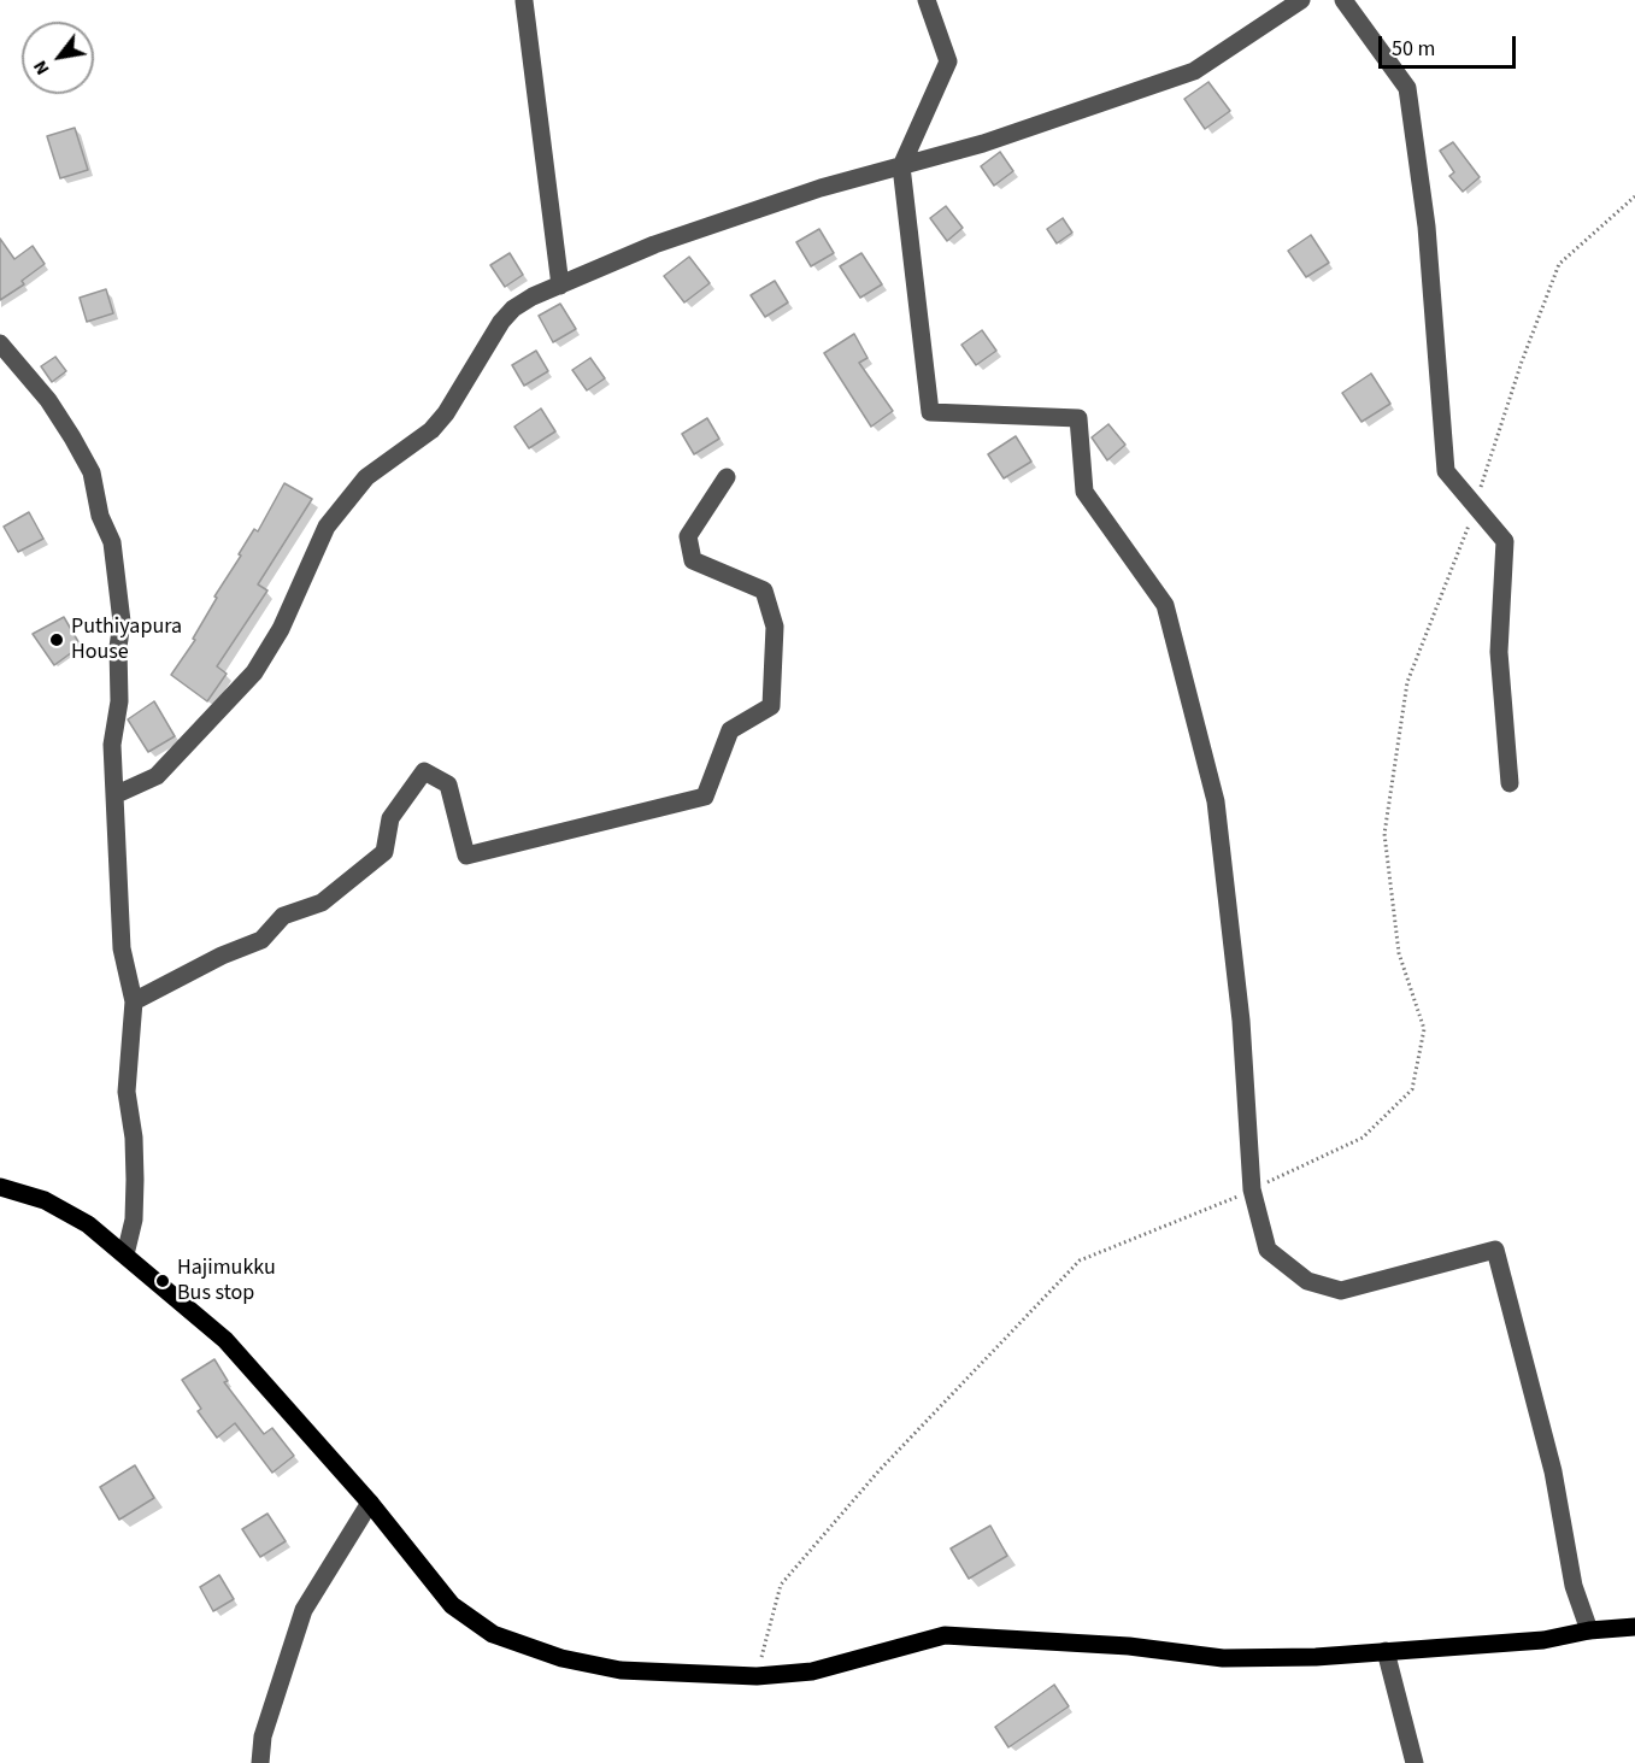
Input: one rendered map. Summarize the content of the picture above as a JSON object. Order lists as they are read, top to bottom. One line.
{"places":["Puthiyapura House","Hajimukku Bus stop"],"scale_bar":"50 m","north":"bottom left"}
